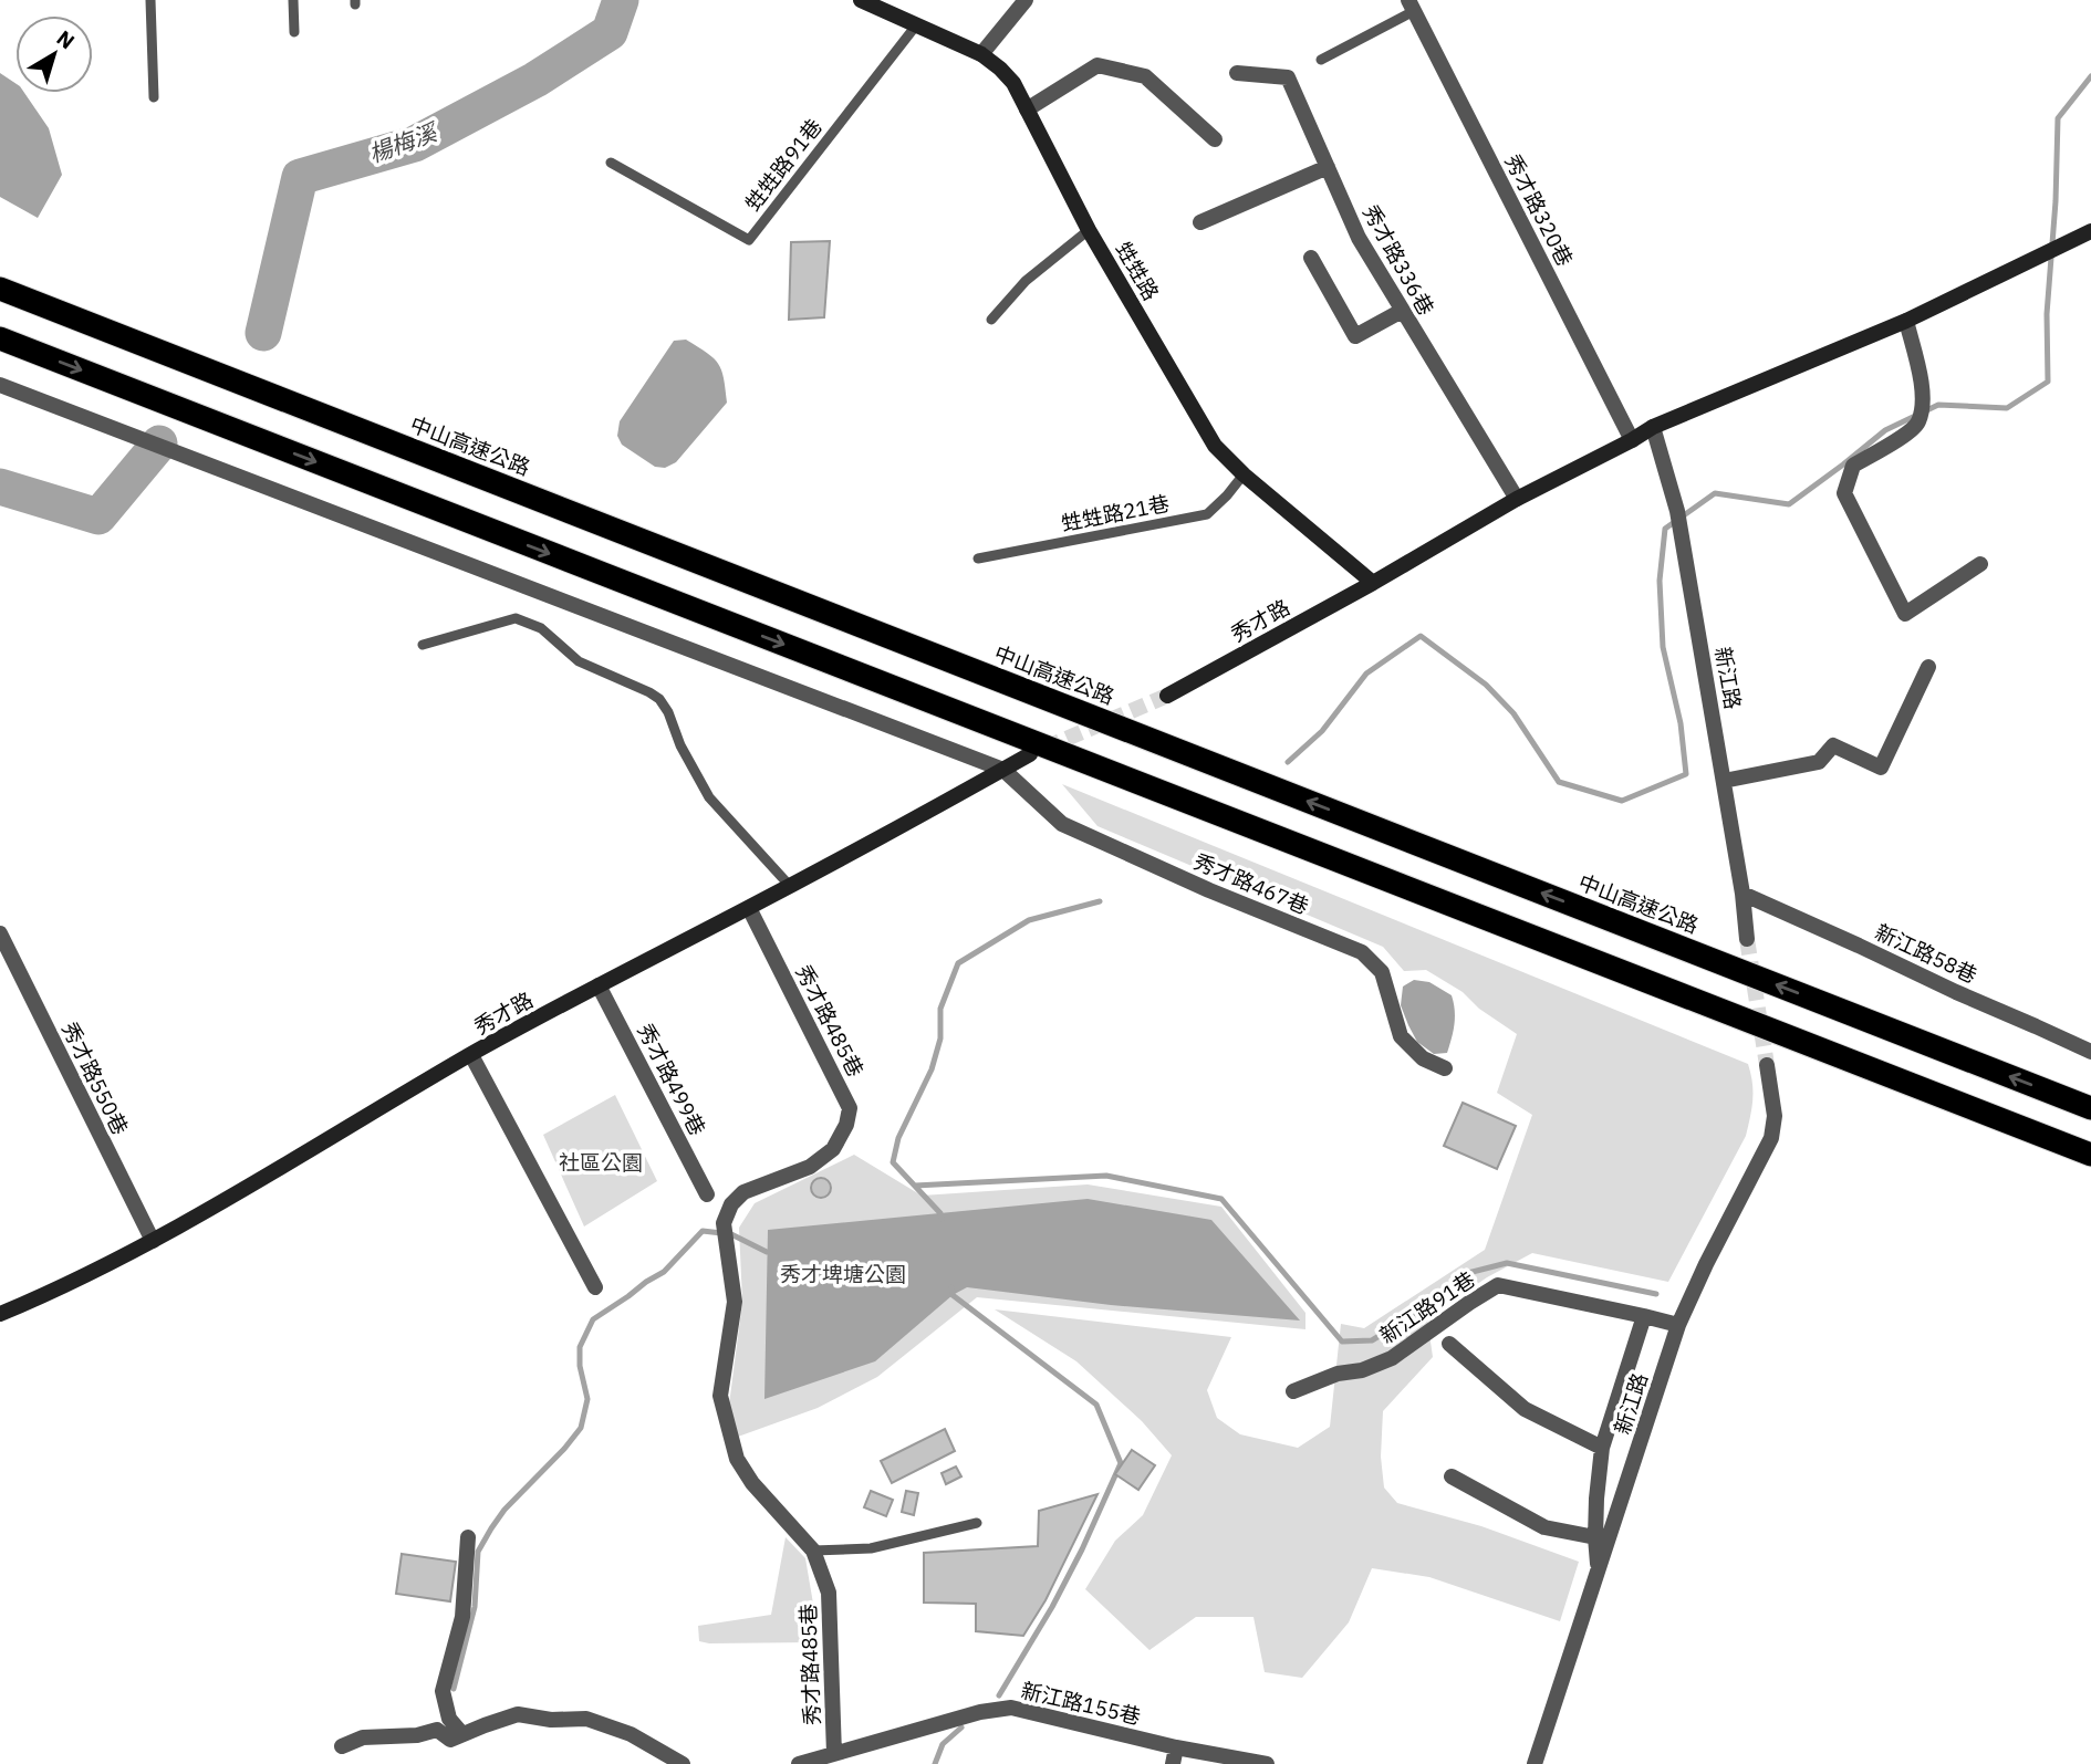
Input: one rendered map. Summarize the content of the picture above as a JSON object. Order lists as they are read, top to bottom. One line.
{"streets":{"highway":["中山高速公路"],"main road":["甡甡路","秀才路"],"street":["秀才路320巷","秀才路336巷","新江路","秀才路467巷","新江路58巷","秀才路485巷","秀才路550巷","秀才路499巷","新江路91巷","新江路155巷"],"lane":["甡甡路91巷","甡甡路21巷"]},"crossings":[["甡甡路91巷","甡甡路"],["秀才路320巷","秀才路"],["秀才路336巷","秀才路"],["甡甡路","甡甡路21巷"],["甡甡路","秀才路"],["秀才路","新江路"],["秀才路","秀才路467巷"],["秀才路","秀才路485巷"],["秀才路","秀才路550巷"],["秀才路","秀才路499巷"],["新江路","新江路58巷"],["新江路","新江路91巷"],["秀才路485巷","新江路155巷"]],"water":["楊梅溪"],"parks":["社區公園","秀才埤塘公園"],"north":"top right"}
